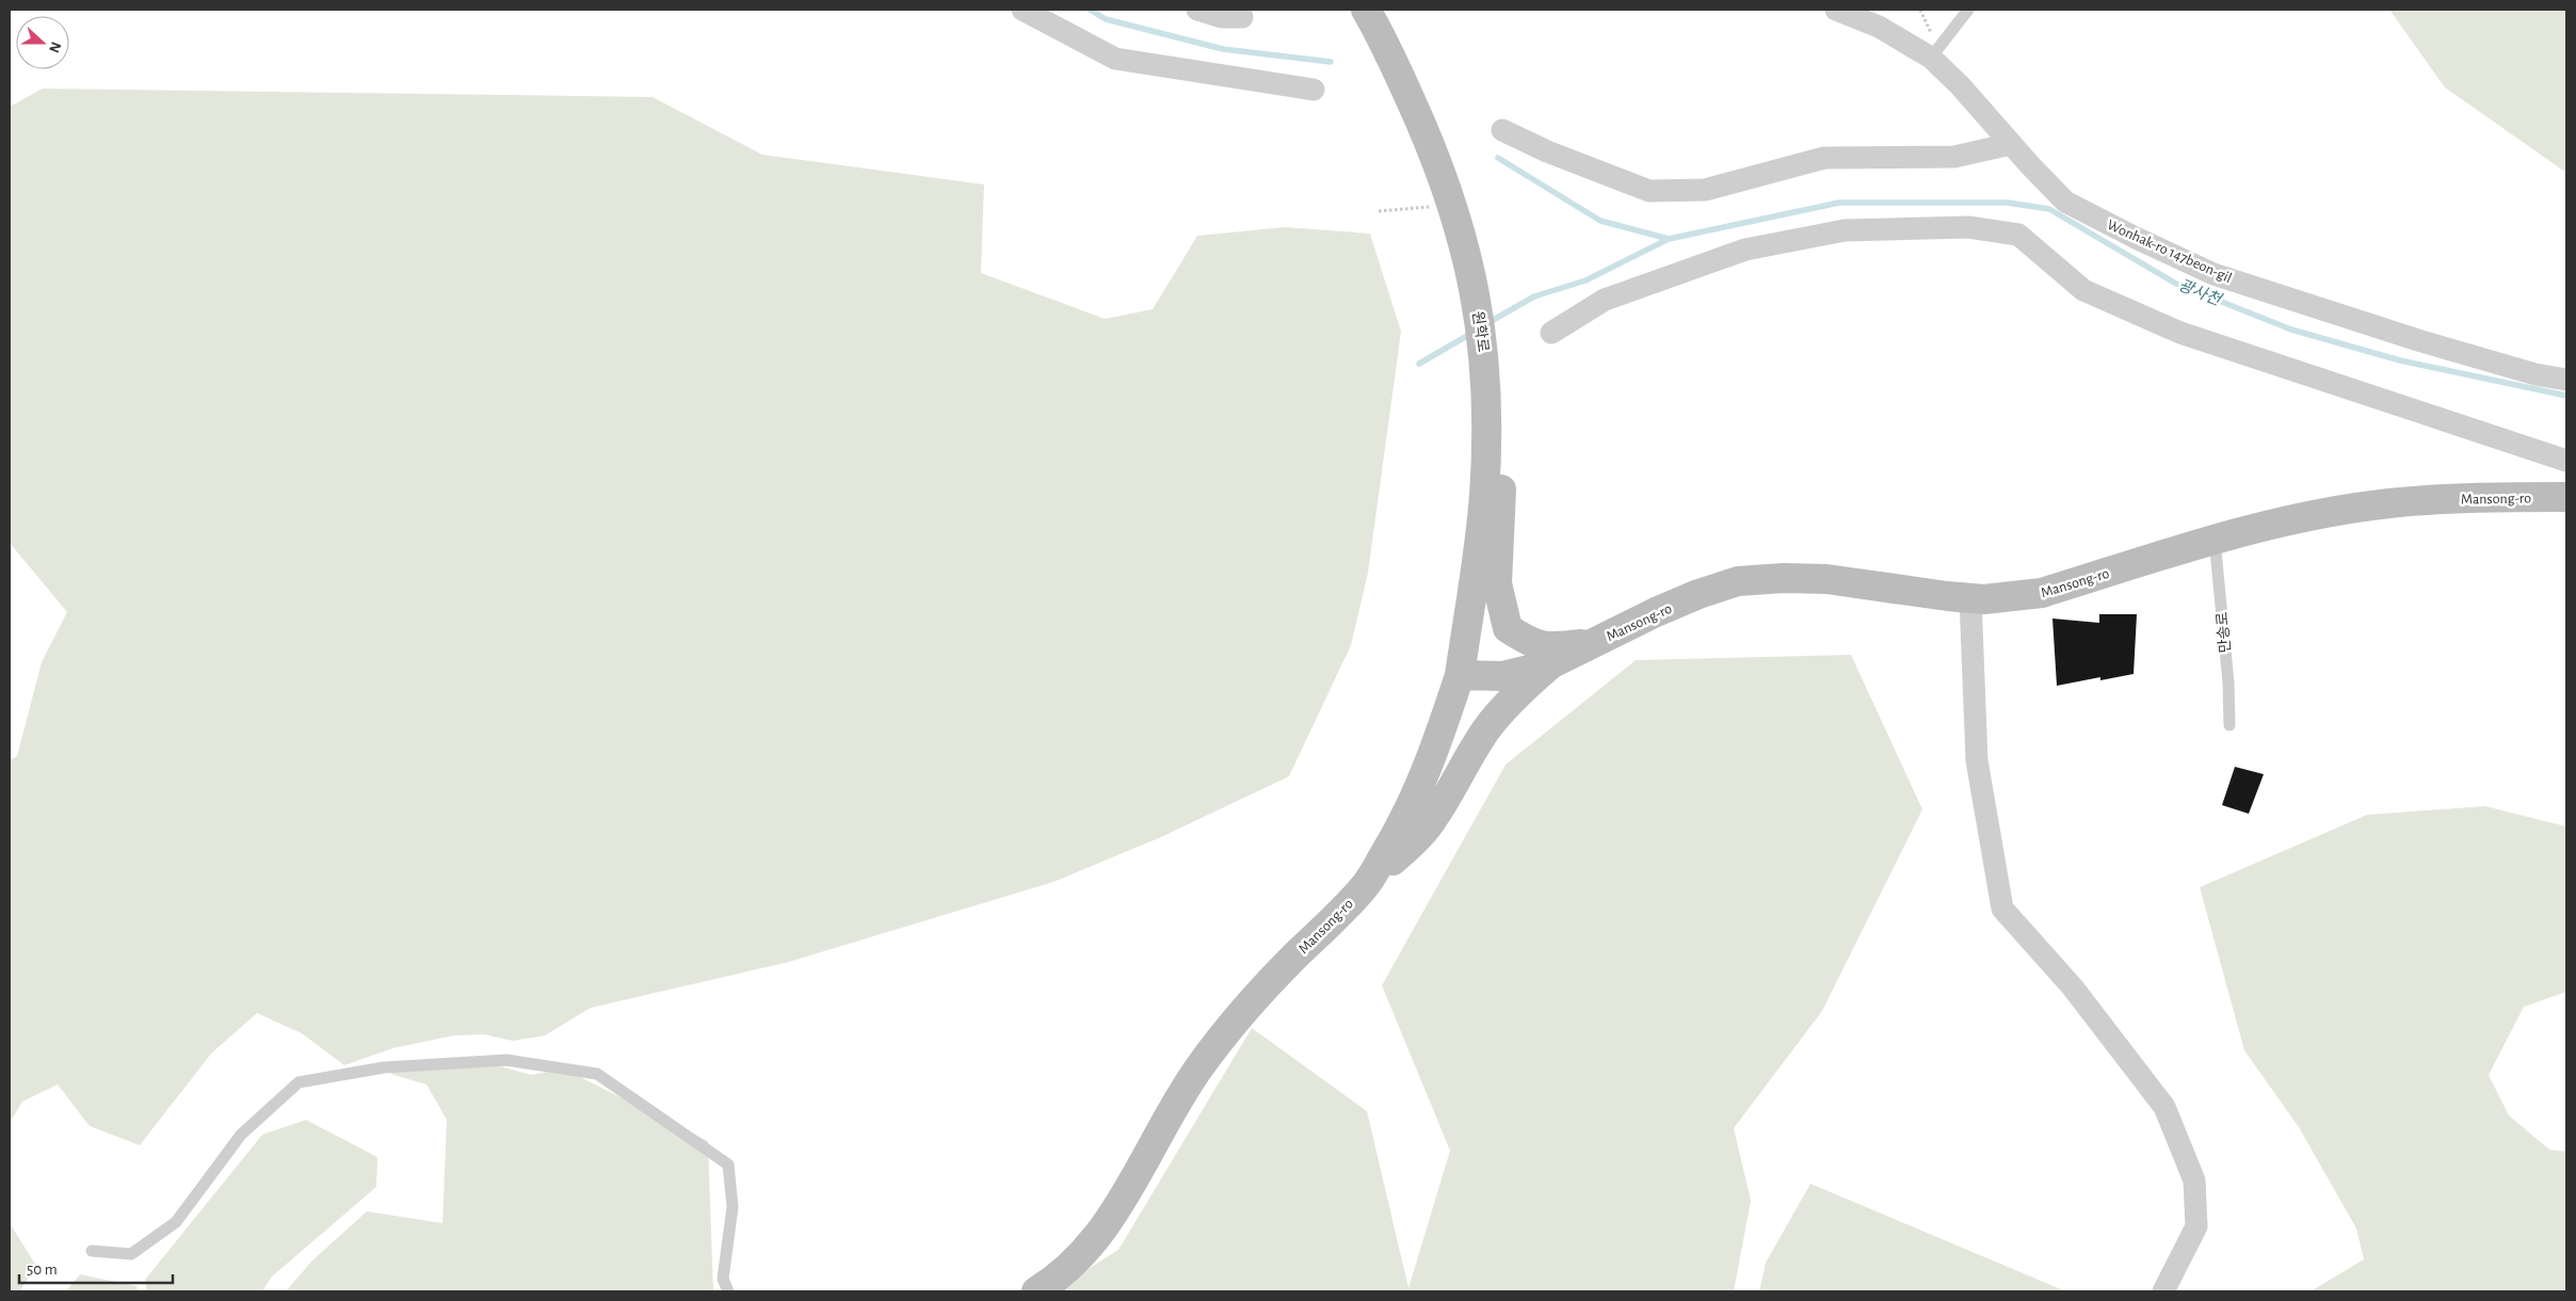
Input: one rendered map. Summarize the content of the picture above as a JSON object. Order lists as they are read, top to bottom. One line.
{"streets":{"street":["Wonhak-ro 147beon-gil","원학로","Mansong-ro"],"lane":["만송로"]},"crossings":[["원학로","Mansong-ro"],["Mansong-ro","만송로"]],"water":["광사천"],"scale_bar":"50 m","north":"right"}
